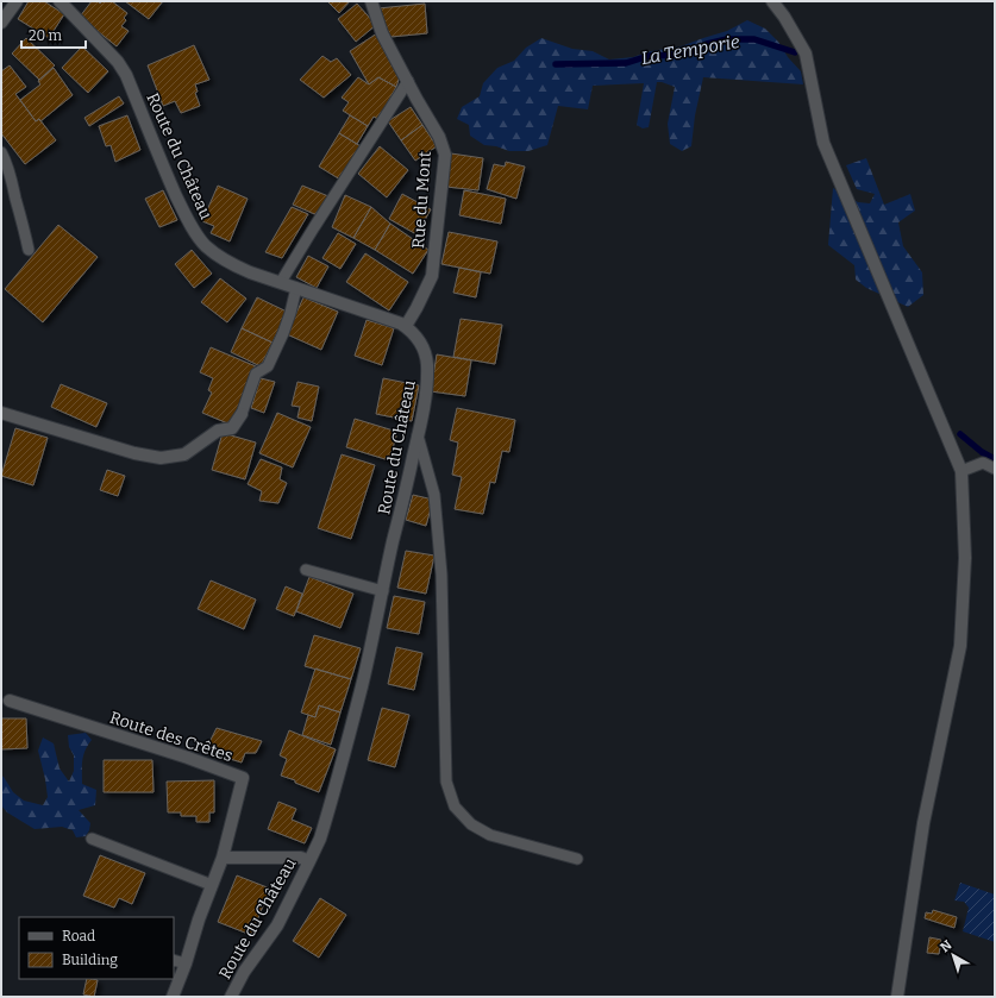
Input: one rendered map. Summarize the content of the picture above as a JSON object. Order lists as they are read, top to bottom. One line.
{"streets":{"street":["Route du Château","Rue du Mont","Route des Crêtes"]},"crossings":[["Route du Château","Rue du Mont"]],"water":["La Temporie"],"legend":["Road","Building"],"scale_bar":"20 m","north":"top left"}
